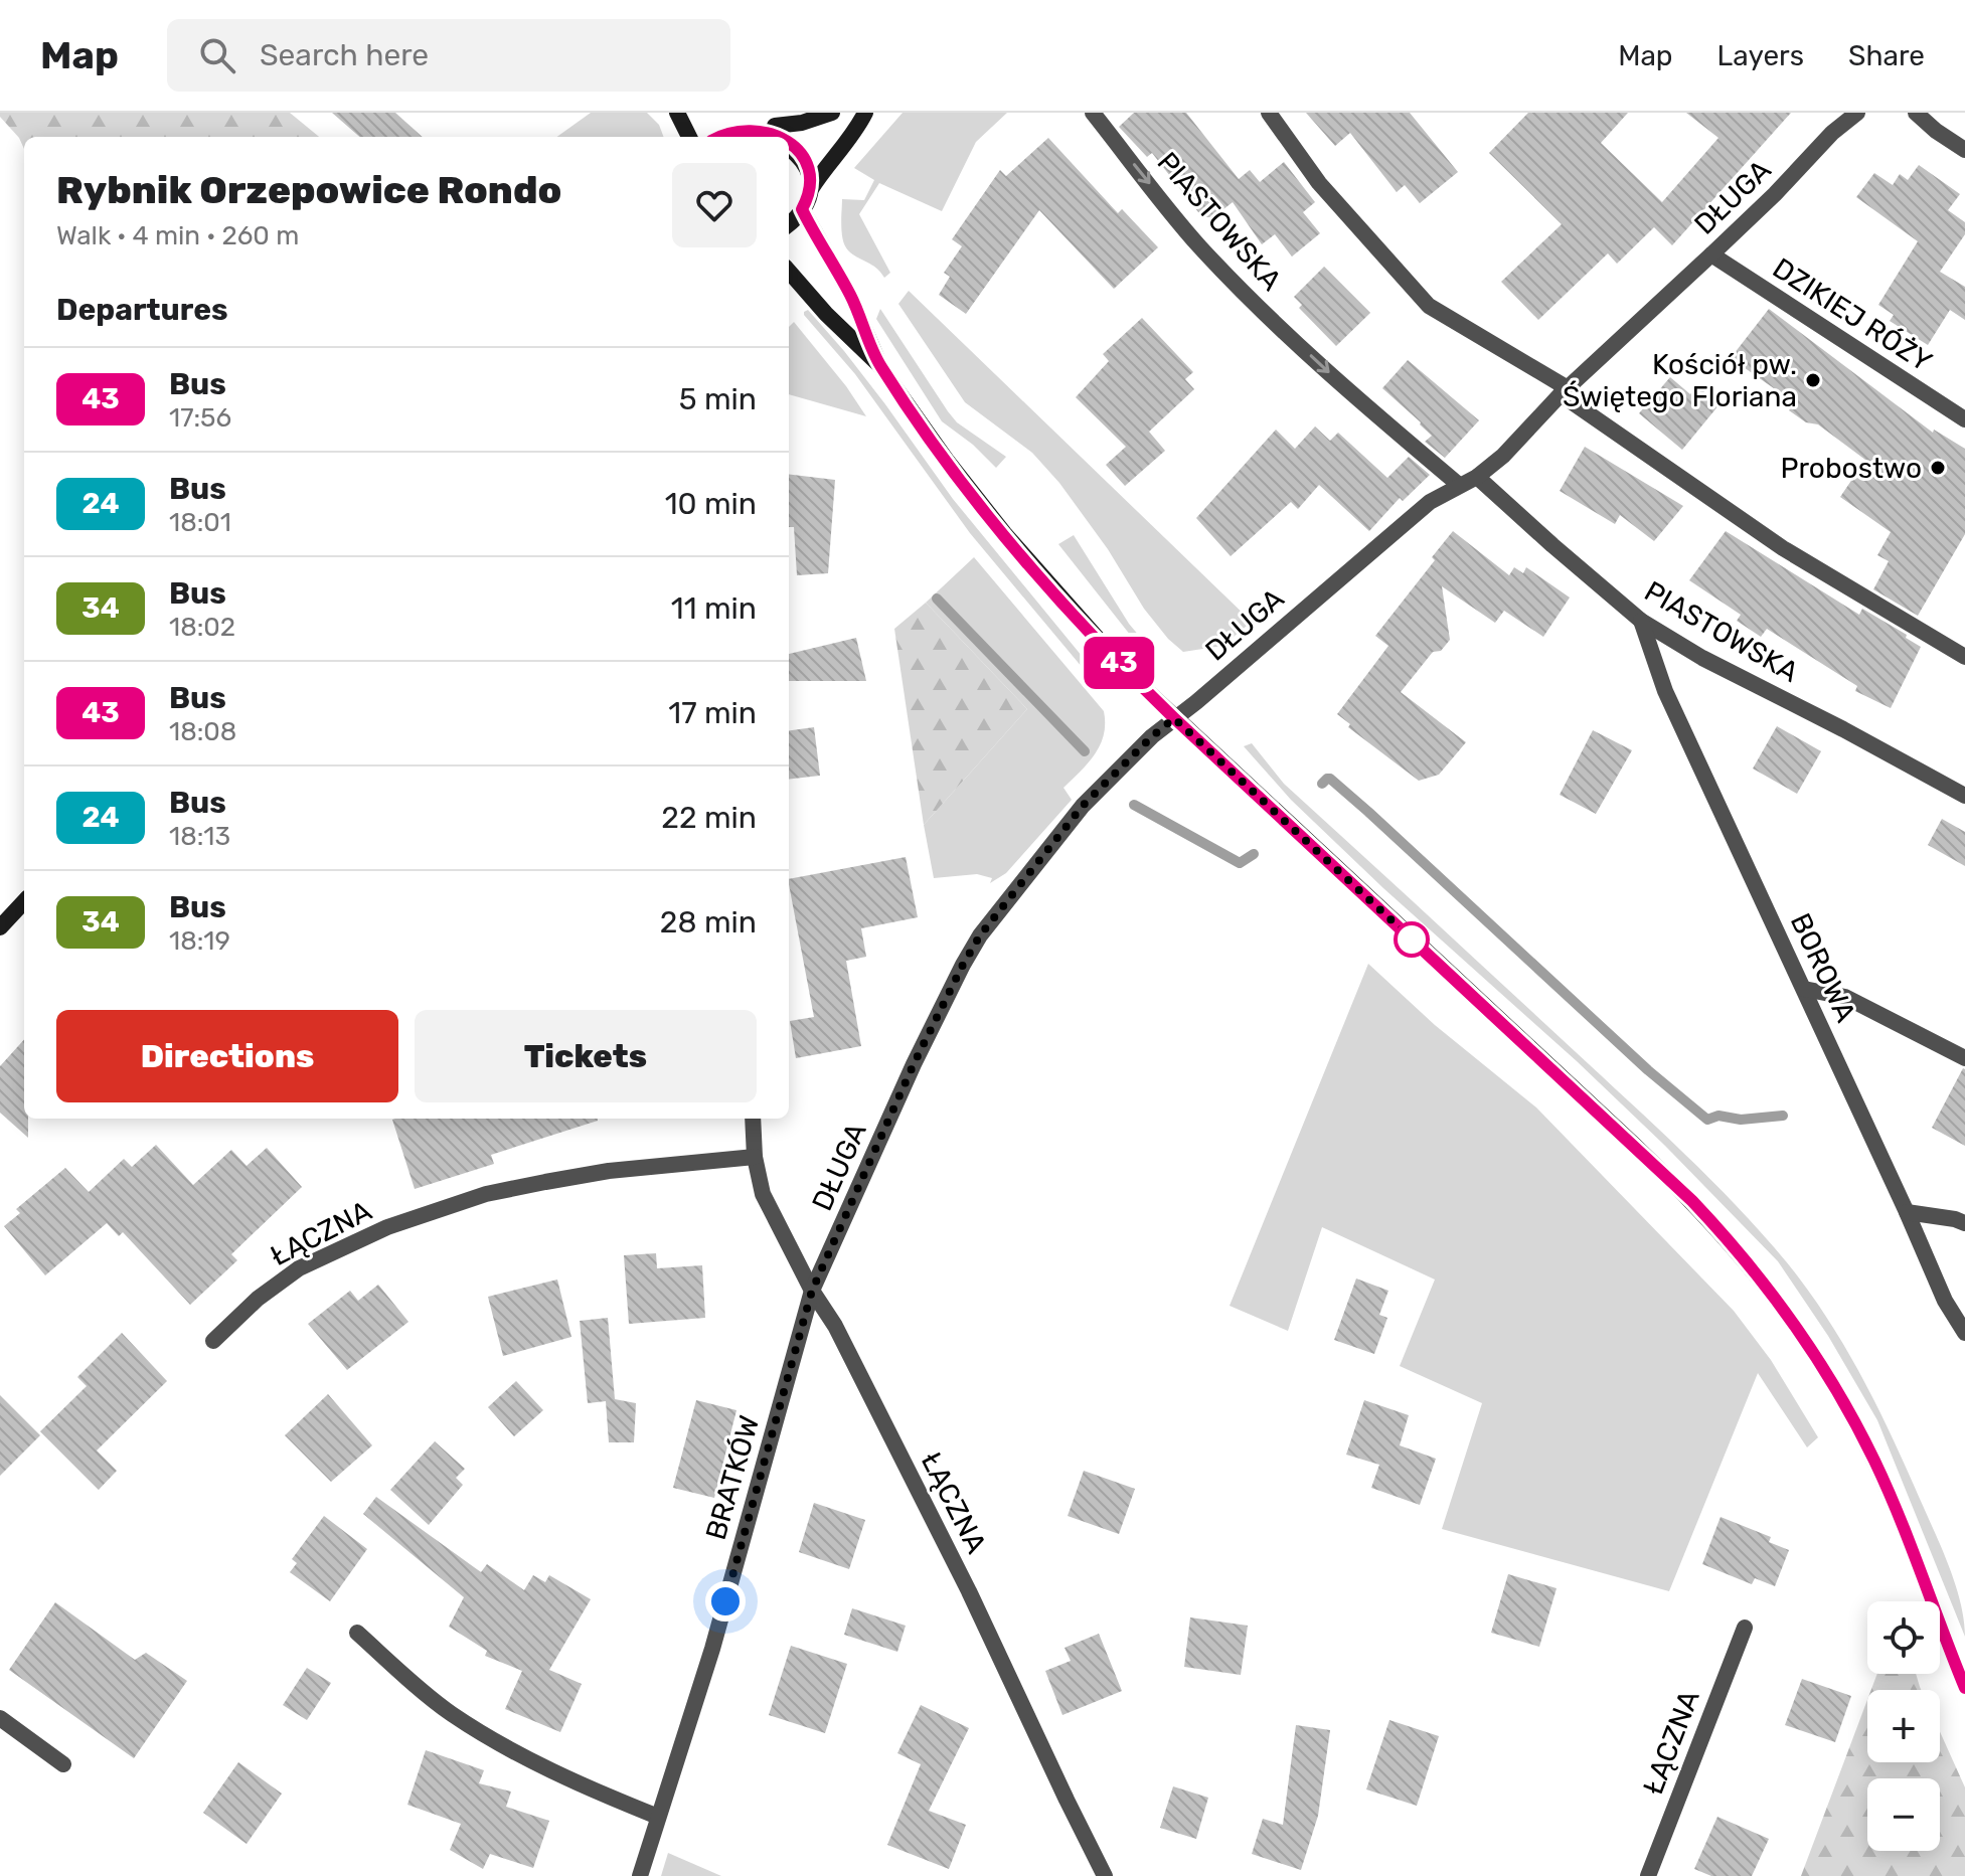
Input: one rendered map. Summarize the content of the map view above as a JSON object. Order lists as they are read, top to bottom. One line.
{"streets":{"street":["DŁUGA","PIASTOWSKA","DZIKIEJ RÓŻY","BOROWA","ŁĄCZNA","BRATKÓW"]},"crossings":[["DŁUGA","PIASTOWSKA"],["DŁUGA","DZIKIEJ RÓŻY"],["DŁUGA","ŁĄCZNA"],["DŁUGA","BRATKÓW"],["PIASTOWSKA","BOROWA"],["ŁĄCZNA","BRATKÓW"]],"places":["Kościół pw. Świętego Floriana","Probostwo"],"lines":["bus line 43"],"page":{"header":"Map","search":"Search here","nav":["Map","Layers","Share"],"on_map":"43","heading":[["Rybnik Orzepowice Rondo","Walk · 4 min · 260 m"],"Departures"],"list":[{"mark":"43","name":"Bus","note":"17:56","value":"5 min"},{"mark":"24","name":"Bus","note":"18:01","value":"10 min"},{"mark":"34","name":"Bus","note":"18:02","value":"11 min"},{"mark":"43","name":"Bus","note":"18:08","value":"17 min"},{"mark":"24","name":"Bus","note":"18:13","value":"22 min"},{"mark":"34","name":"Bus","note":"18:19","value":"28 min"}],"buttons":["Directions","Tickets"],"map_buttons":["+","−"]}}
